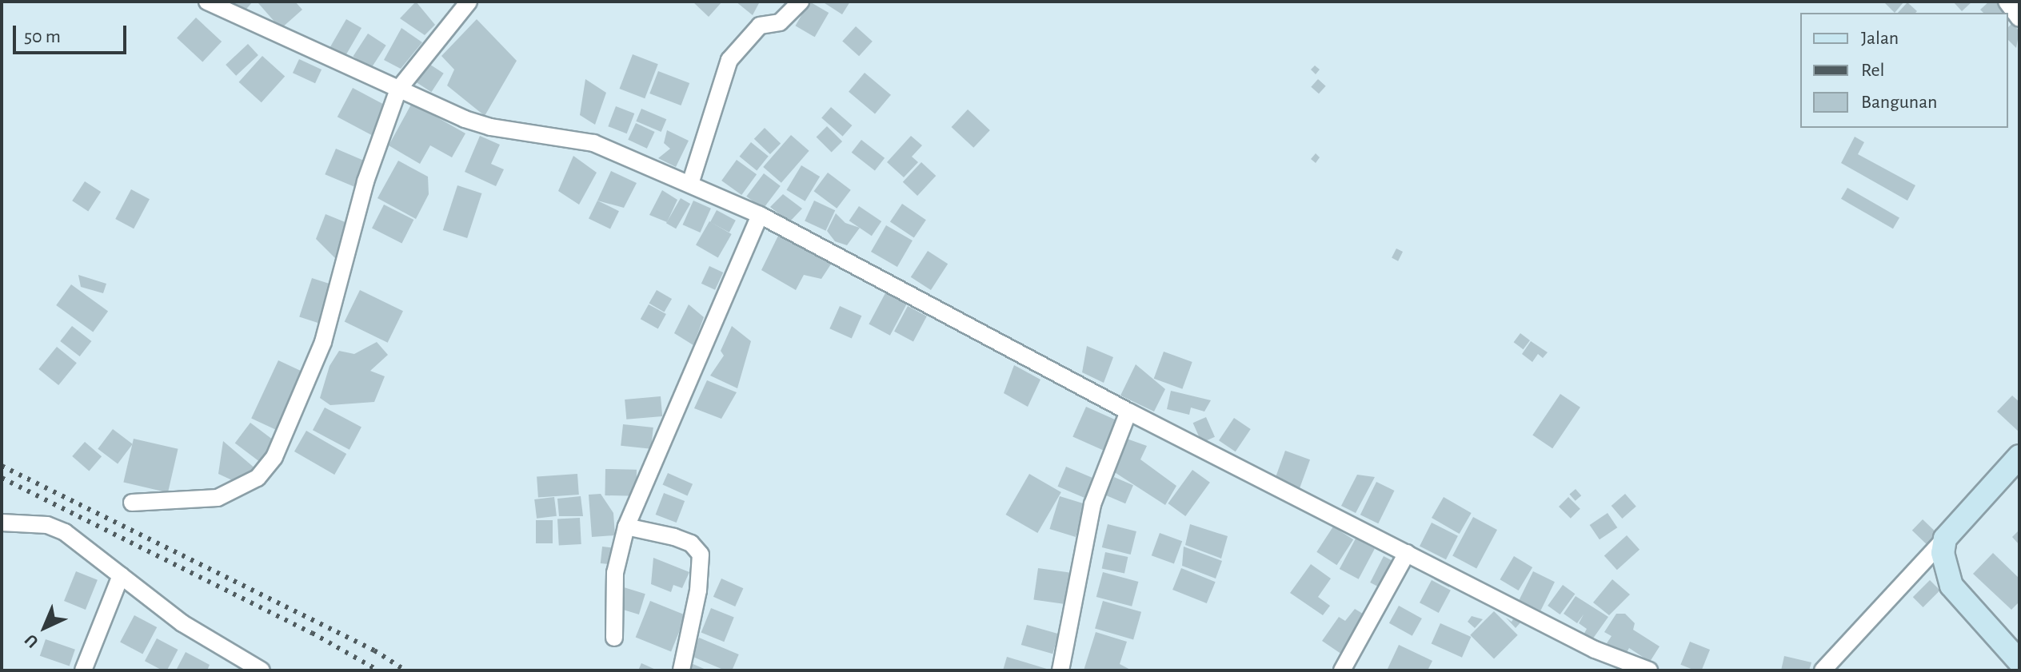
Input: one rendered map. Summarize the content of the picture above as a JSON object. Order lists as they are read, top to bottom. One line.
{"legend":["Jalan","Rel","Bangunan"],"scale_bar":"50 m","north":"bottom left"}
